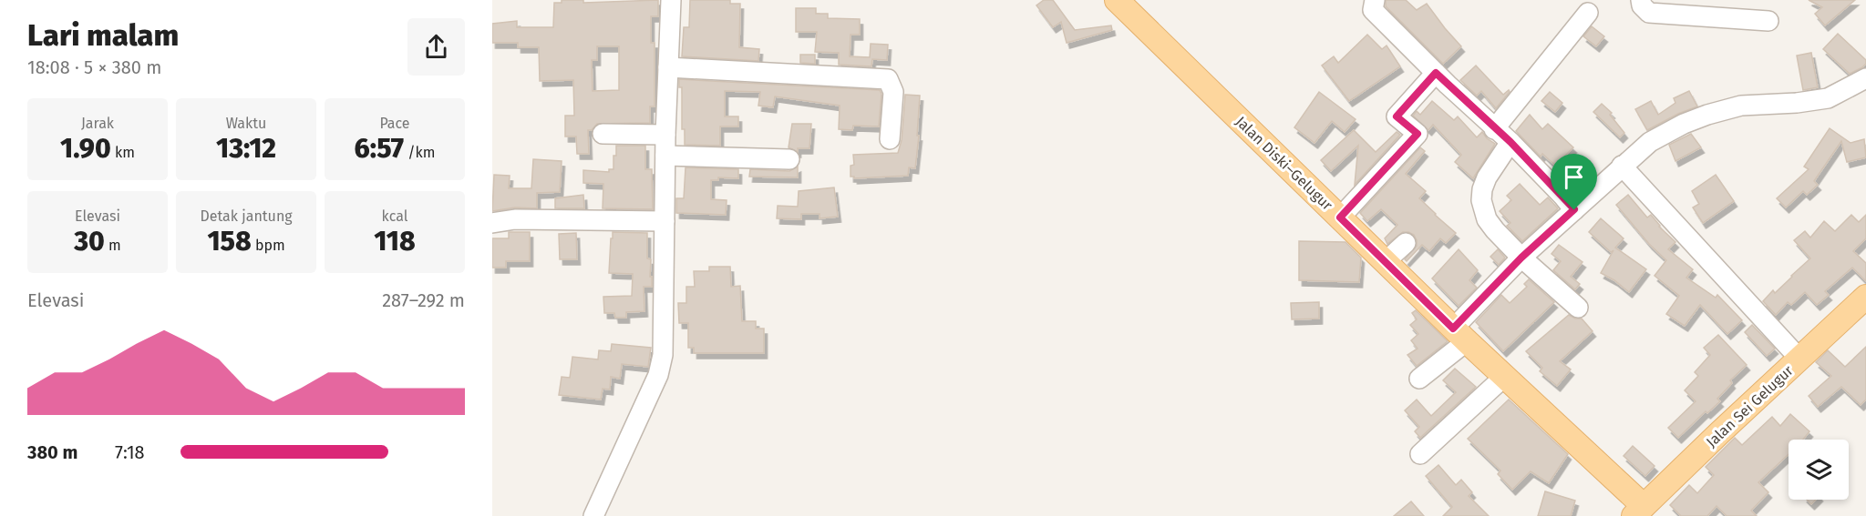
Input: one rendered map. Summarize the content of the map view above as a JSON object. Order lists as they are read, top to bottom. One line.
{"streets":{"main road":["Jalan Diski–Gelugur","Jalan Sei Gelugur"]},"crossings":[["Jalan Diski–Gelugur","Jalan Sei Gelugur"]],"page":{"heading":["Lari malam","18:08 · 5 × 380 m"],"stats":[["Jarak","1.90 km"],["Waktu","13:12"],["Pace","6:57 /km"],["Elevasi","30 m"],["Detak jantung","158 bpm"],["kcal","118"]],"chart":["Elevasi","287–292 m"],"list":[{"name":"380 m","note":"7:18"}]}}
